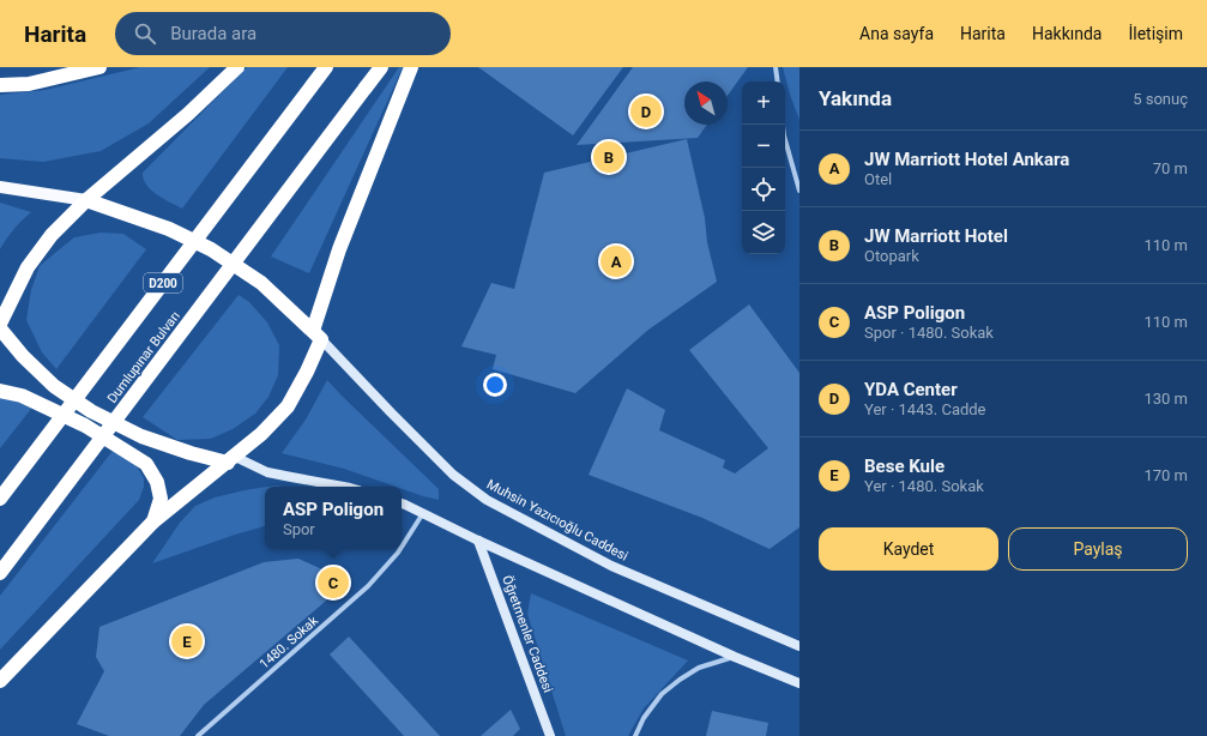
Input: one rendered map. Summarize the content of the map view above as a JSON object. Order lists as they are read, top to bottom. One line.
{"streets":{"highway":["D200","Dumlupınar Bulvarı"],"main road":["Muhsin Yazıcıoğlu Caddesi","Öğretmenler Caddesi"],"street":["1480. Sokak"]},"north":"top left","page":{"header":"Harita","search":"Burada ara","nav":["Ana sayfa","Harita","Hakkında","İletişim"],"heading":["Yakında","5 sonuç"],"map_buttons":["+","−"],"pins":["D","B","A","C","E"],"list":[{"mark":"A","name":"JW Marriott Hotel Ankara","note":"Otel","value":"70 m"},{"mark":"B","name":"JW Marriott Hotel","note":"Otopark","value":"110 m"},{"mark":"C","name":"ASP Poligon","note":"Spor · 1480. Sokak","value":"110 m"},{"mark":"D","name":"YDA Center","note":"Yer · 1443. Cadde","value":"130 m"},{"mark":"E","name":"Bese Kule","note":"Yer · 1480. Sokak","value":"170 m"}],"popup":["ASP Poligon","Spor"],"buttons":["Kaydet","Paylaş"]}}
